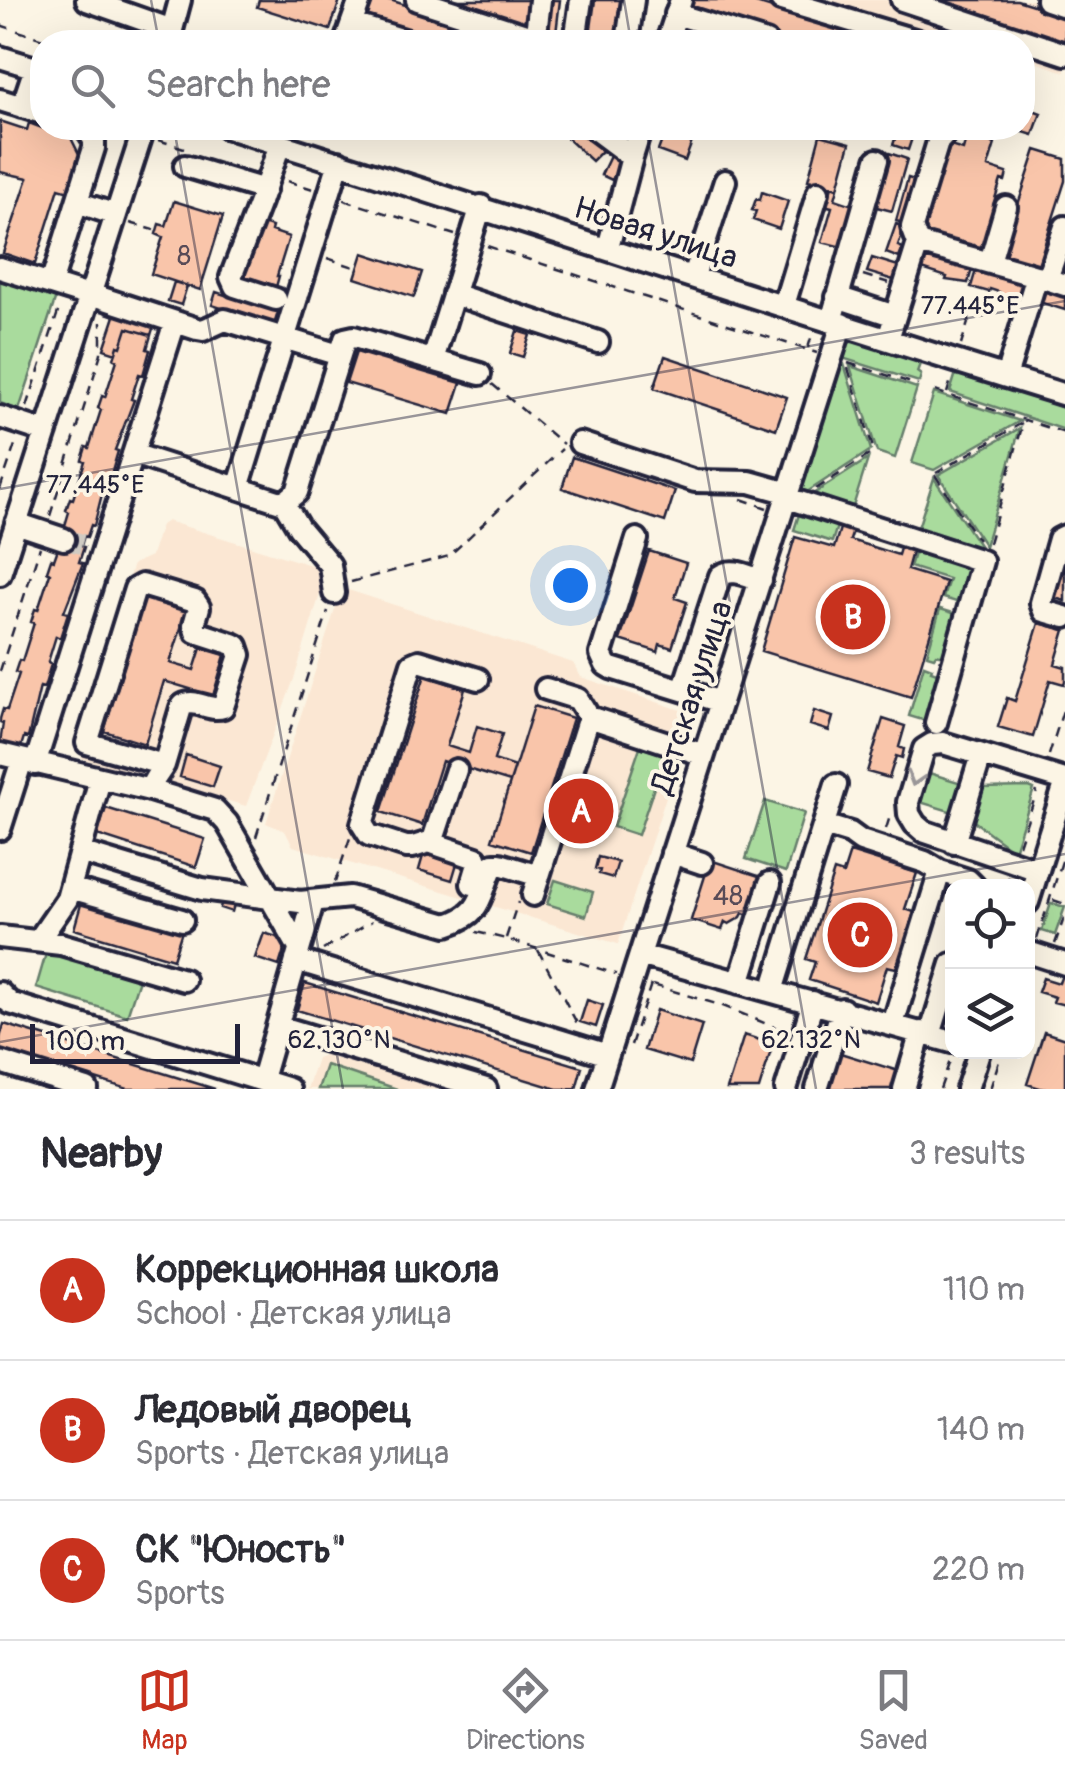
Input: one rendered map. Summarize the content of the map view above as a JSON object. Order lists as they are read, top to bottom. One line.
{"streets":{"street":["Новая улица","Детская улица"]},"crossings":[["Новая улица","Детская улица"]],"house_numbers":["8","48"],"scale_bar":"100 m","page":{"search":"Search here","pins":["B","A","C"],"scale":"100 m","heading":["Nearby","3 results"],"list":[{"mark":"A","name":"Коррекционная школа","note":"School · Детская улица","value":"110 m"},{"mark":"B","name":"Ледовый дворец","note":"Sports · Детская улица","value":"140 m"},{"mark":"C","name":"СК \"Юность\"","note":"Sports","value":"220 m"}],"nav":["Map","Directions","Saved"]},"coordinates":["77.445°E","62.130°N","62.132°N"]}
